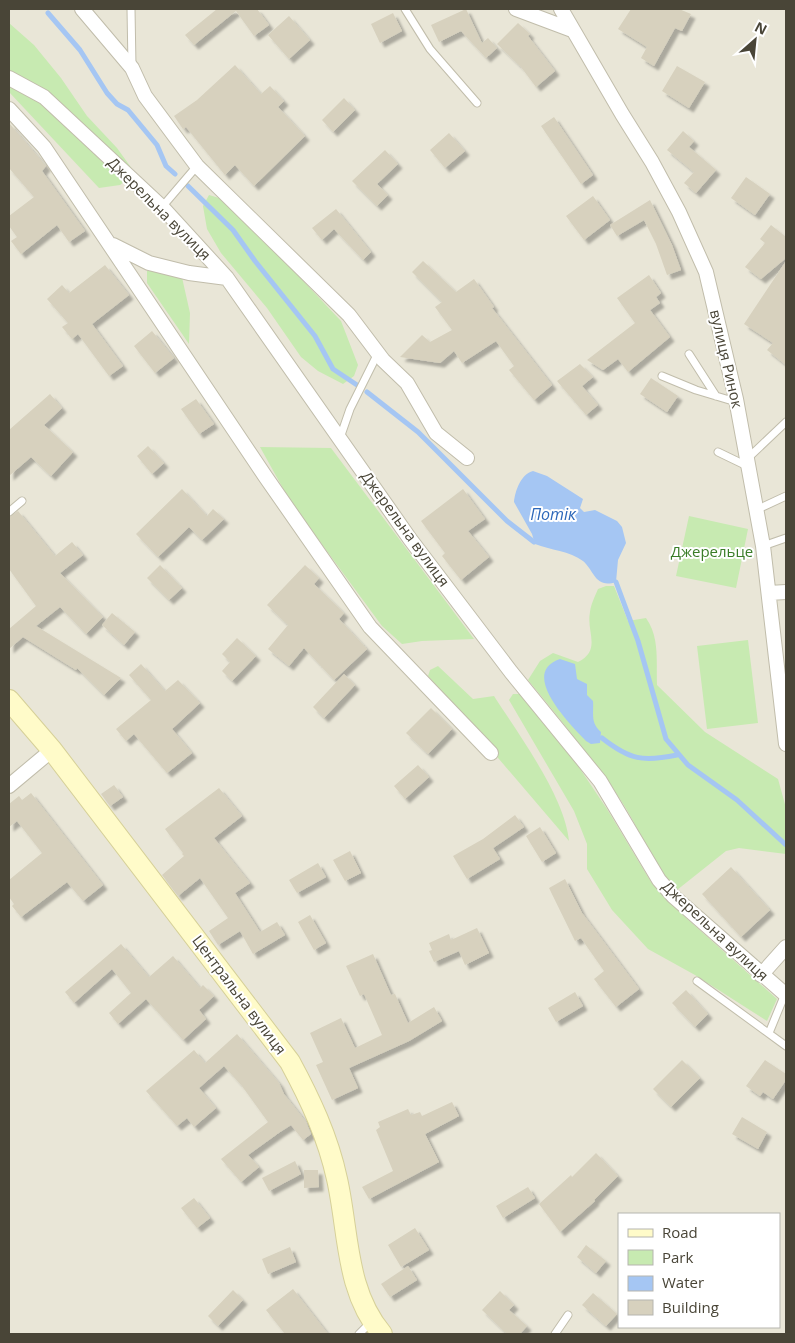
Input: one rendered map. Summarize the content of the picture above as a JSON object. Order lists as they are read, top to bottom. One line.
{"streets":{"street":["Джерельна вулиця","вулиця Ринок","Центральна вулиця"]},"water":["Потік"],"parks":["Джерельце"],"legend":["Road","Park","Water","Building"],"north":"top right"}
